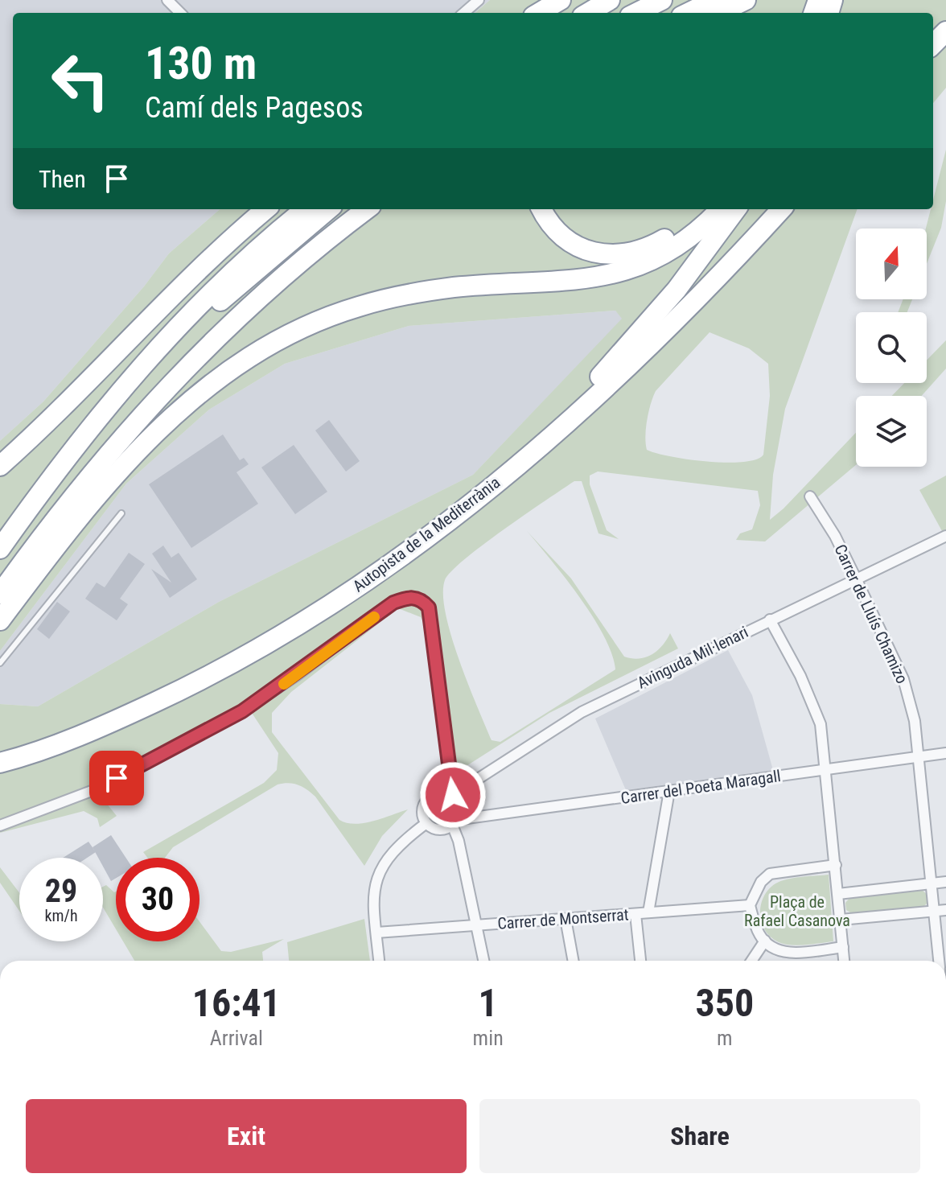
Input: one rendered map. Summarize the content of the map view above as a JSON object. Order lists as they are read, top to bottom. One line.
{"streets":{"highway":["Autopista de la Mediterrània"],"street":["Carrer de Lluís Chamizo","Avinguda Mil·lenari","Carrer del Poeta Maragall","Carrer de Montserrat"]},"crossings":[["Carrer de Lluís Chamizo","Avinguda Mil·lenari"],["Carrer de Lluís Chamizo","Carrer del Poeta Maragall"],["Avinguda Mil·lenari","Carrer del Poeta Maragall"]],"parks":["Plaça de Rafael Casanova"],"north":"top","page":{"turn":["130 m","Camí dels Pagesos"],"then":"Then","speed":"29 km/h","limit":"30","eta":["16:41","Arrival","1","min","350","m"],"buttons":["Exit","Share"]}}
